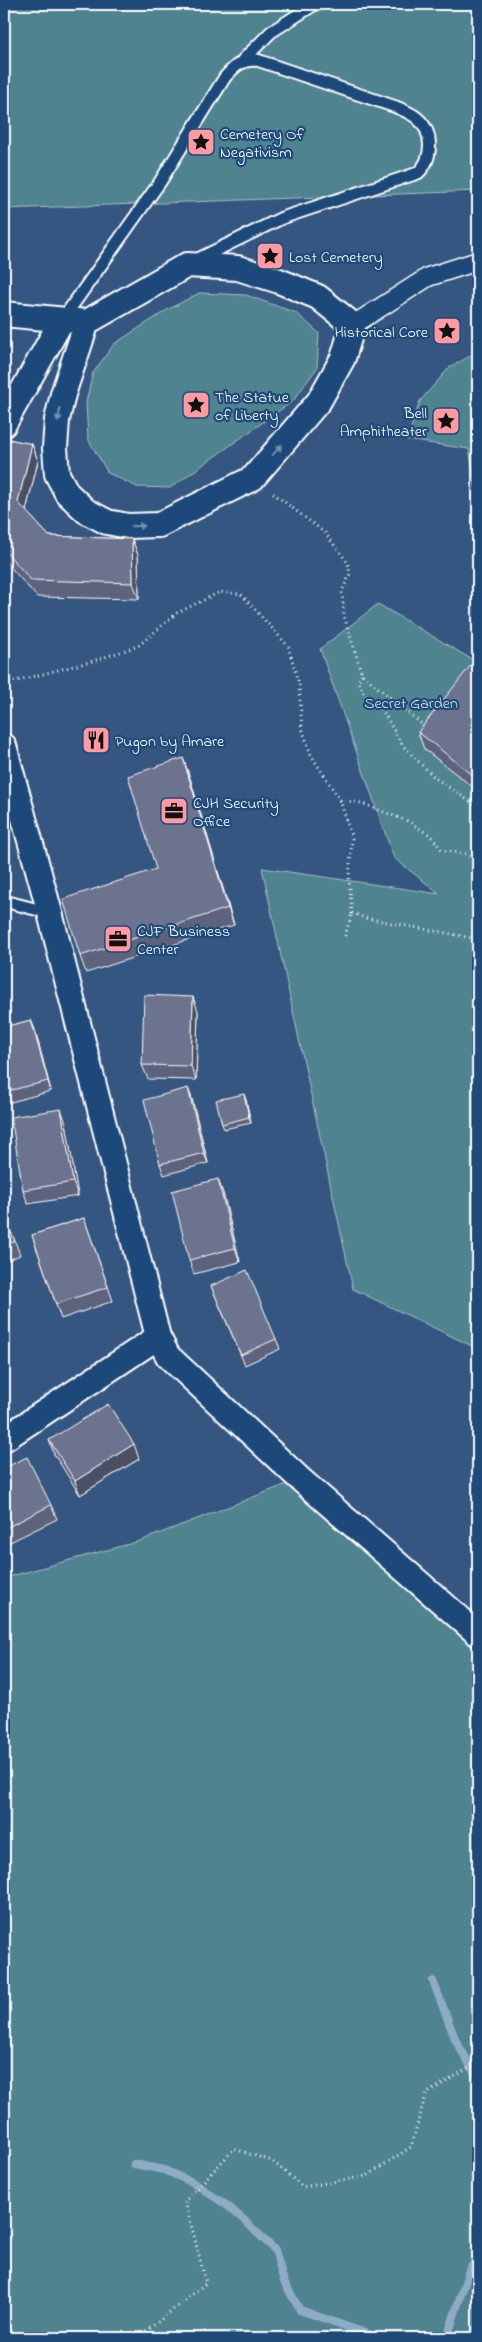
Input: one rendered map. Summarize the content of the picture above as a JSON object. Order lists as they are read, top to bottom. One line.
{"parks":["Secret Garden"],"places":{"place":["Cemetery Of Negativism","Lost Cemetery","Historical Core","The Statue of Liberty","Bell Amphitheater"],"restaurant":["Pugon by Amare"],"office":["CJH Security Office","CJF Business Center"]}}
